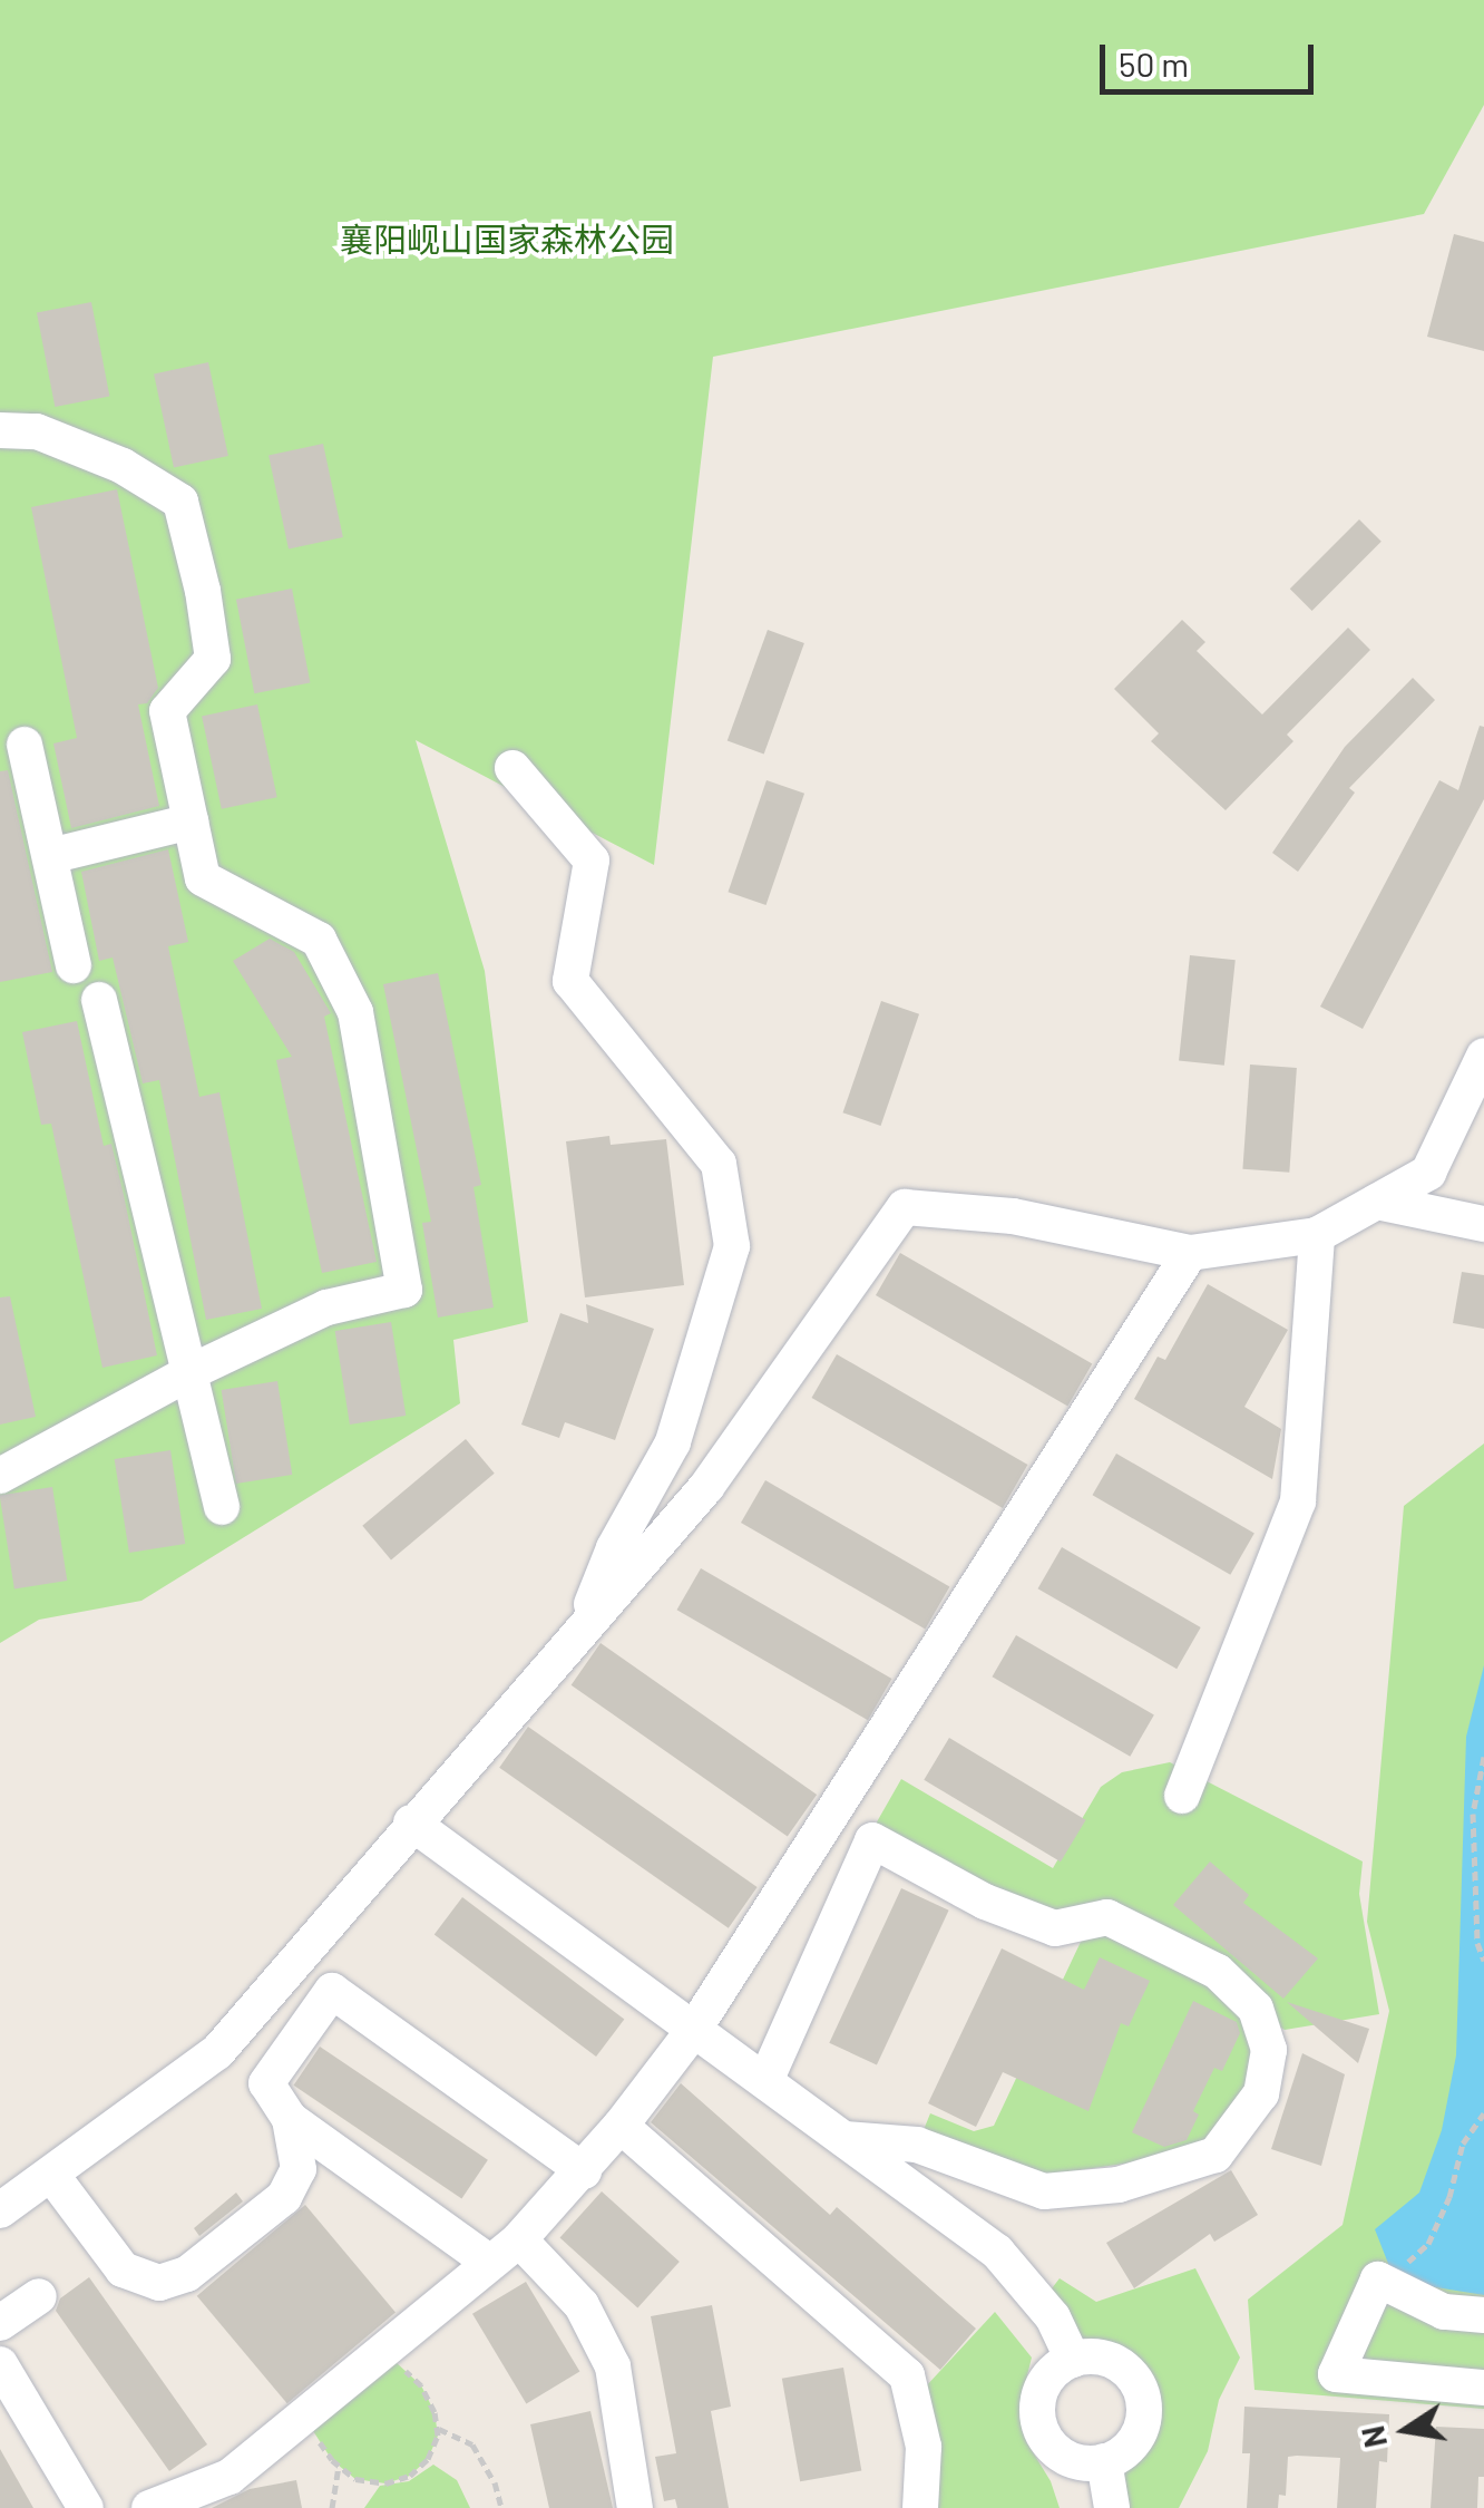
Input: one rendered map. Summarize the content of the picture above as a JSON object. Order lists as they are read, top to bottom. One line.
{"parks":["襄阳岘山国家森林公园"],"scale_bar":"50 m","north":"left"}
